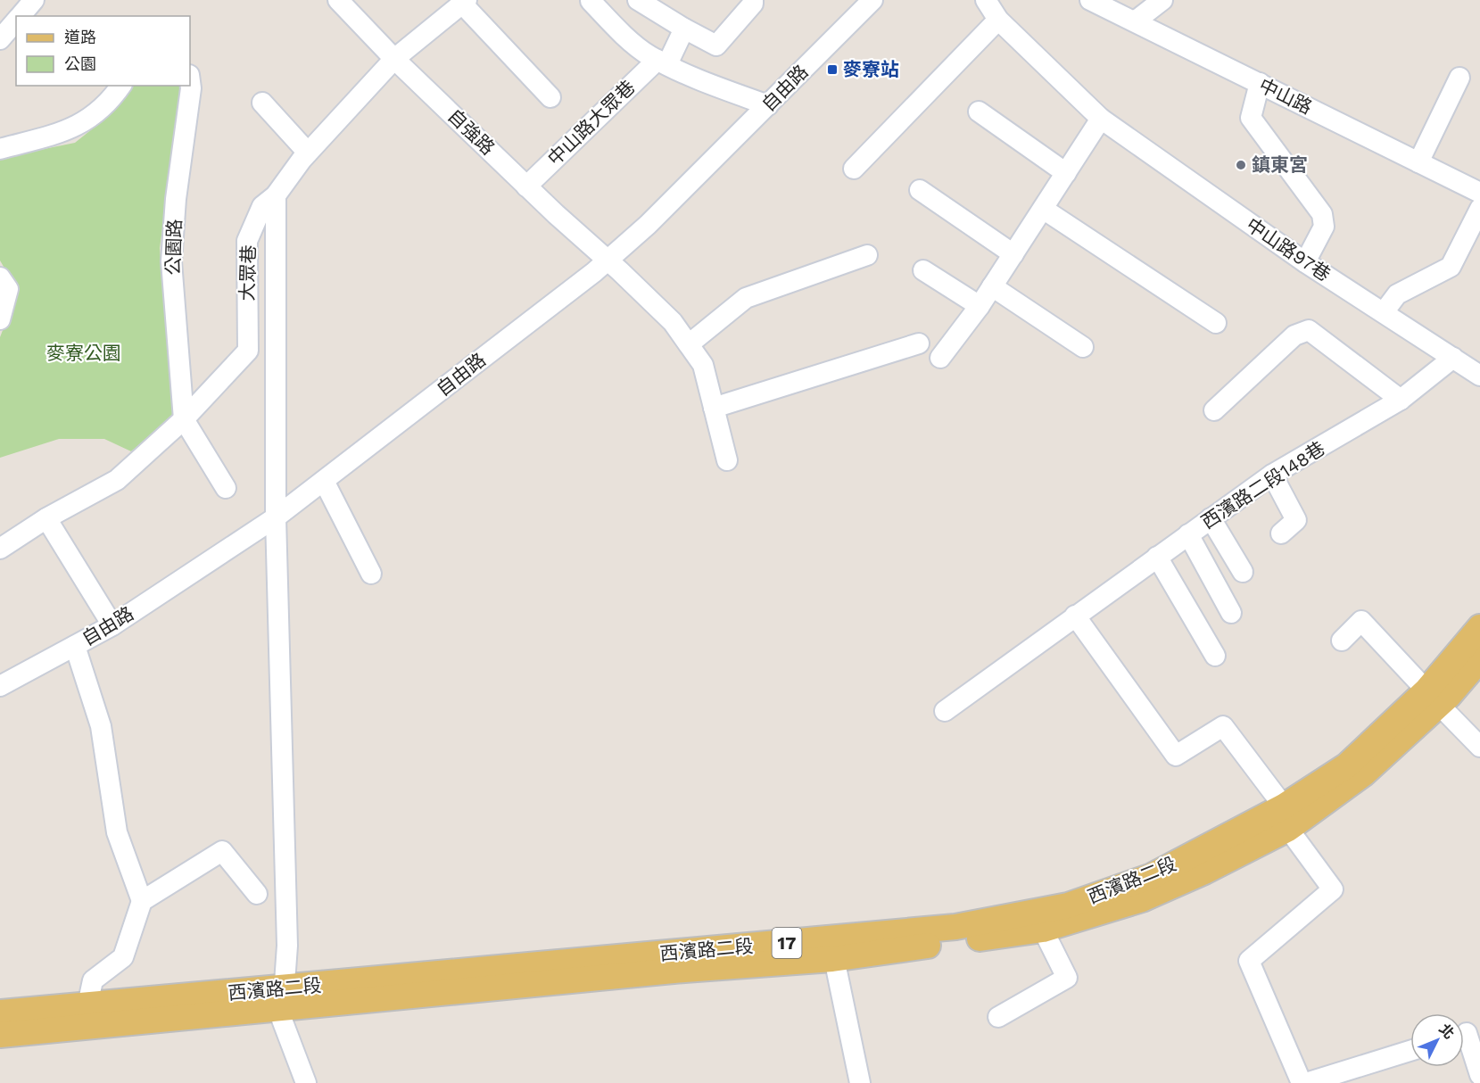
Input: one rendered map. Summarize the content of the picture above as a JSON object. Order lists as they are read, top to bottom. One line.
{"streets":{"main road":["西濱路二段","17"],"street":["自由路","中山路","中山路大眾巷","自強路","公園路","中山路97巷","大眾巷","西濱路二段148巷"]},"crossings":[["自由路","自強路"],["中山路大眾巷","自強路"],["自強路","大眾巷"],["公園路","大眾巷"],["中山路97巷","西濱路二段148巷"]],"parks":["麥寮公園"],"places":{"transit":["麥寮站"],"other":["鎮東宮"]},"legend":["道路","公園"],"north":"top right"}
